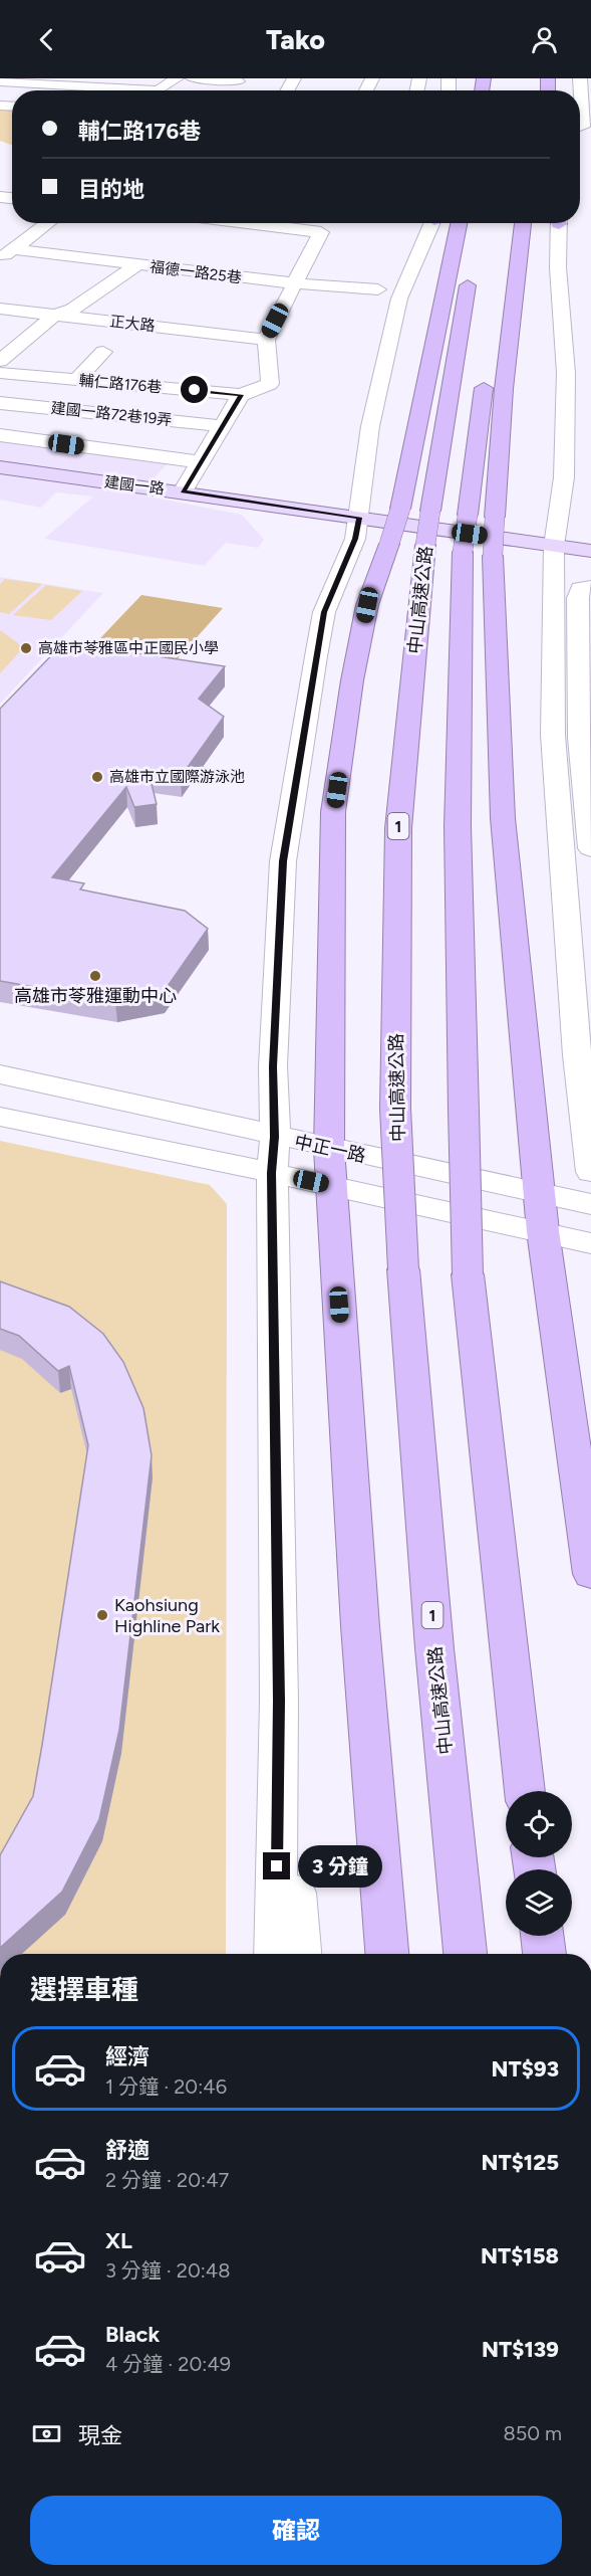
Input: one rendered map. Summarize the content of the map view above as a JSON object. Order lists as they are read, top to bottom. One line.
{"streets":{"highway":["中山高速公路","1"],"main road":["建國一路"],"street":["福德一路25巷","正大路","輔仁路176巷","建國一路72巷19弄","中正一路"]},"places":["高雄市苓雅區中正國民小學","高雄市立國際游泳池","高雄市苓雅運動中心","Kaohsiung Highline Park"],"page":{"header":"Tako","banner":["輔仁路176巷","目的地"],"bubble":"3 分鐘","heading":"選擇車種","list":[{"name":"經濟","note":"1 分鐘 · 20:46","value":"NT$93"},{"name":"舒適","note":"2 分鐘 · 20:47","value":"NT$125"},{"name":"XL","note":"3 分鐘 · 20:48","value":"NT$158"},{"name":"Black","note":"4 分鐘 · 20:49","value":"NT$139"}],"pay":["現金","850 m"],"buttons":"確認"}}
